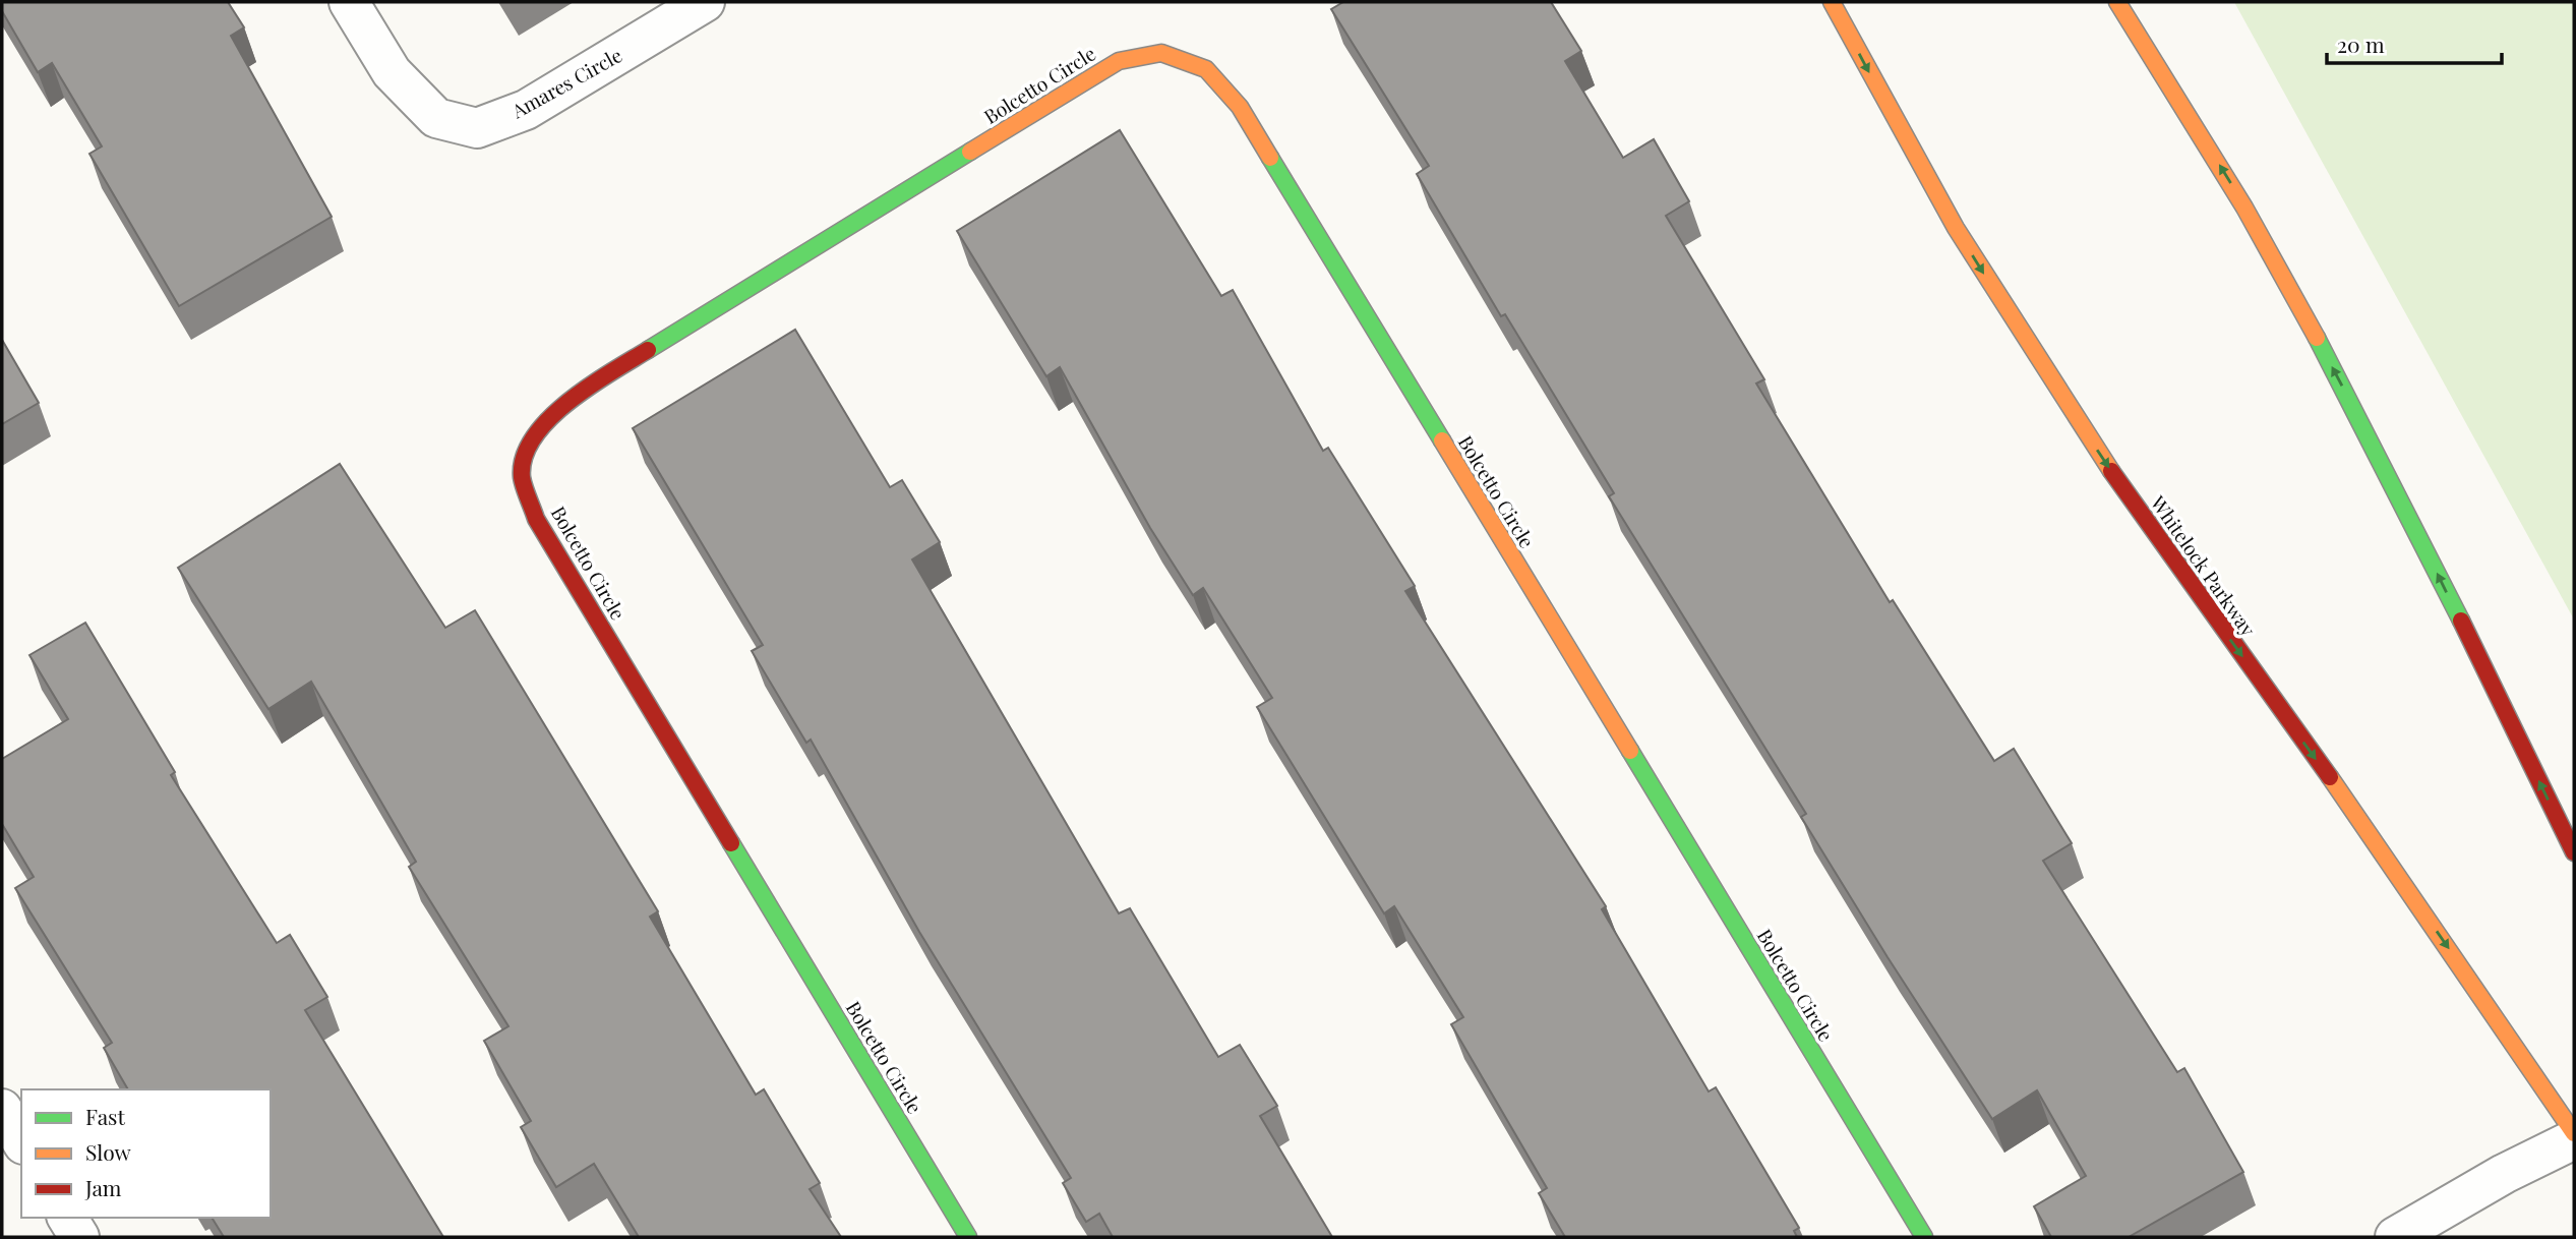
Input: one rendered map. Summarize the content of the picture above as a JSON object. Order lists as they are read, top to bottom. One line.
{"streets":{"street":["Amares Circle","Bolcetto Circle","Whitelock Parkway"]},"one_way":["Whitelock Parkway"],"legend":["Fast","Slow","Jam"],"scale_bar":"20 m"}
